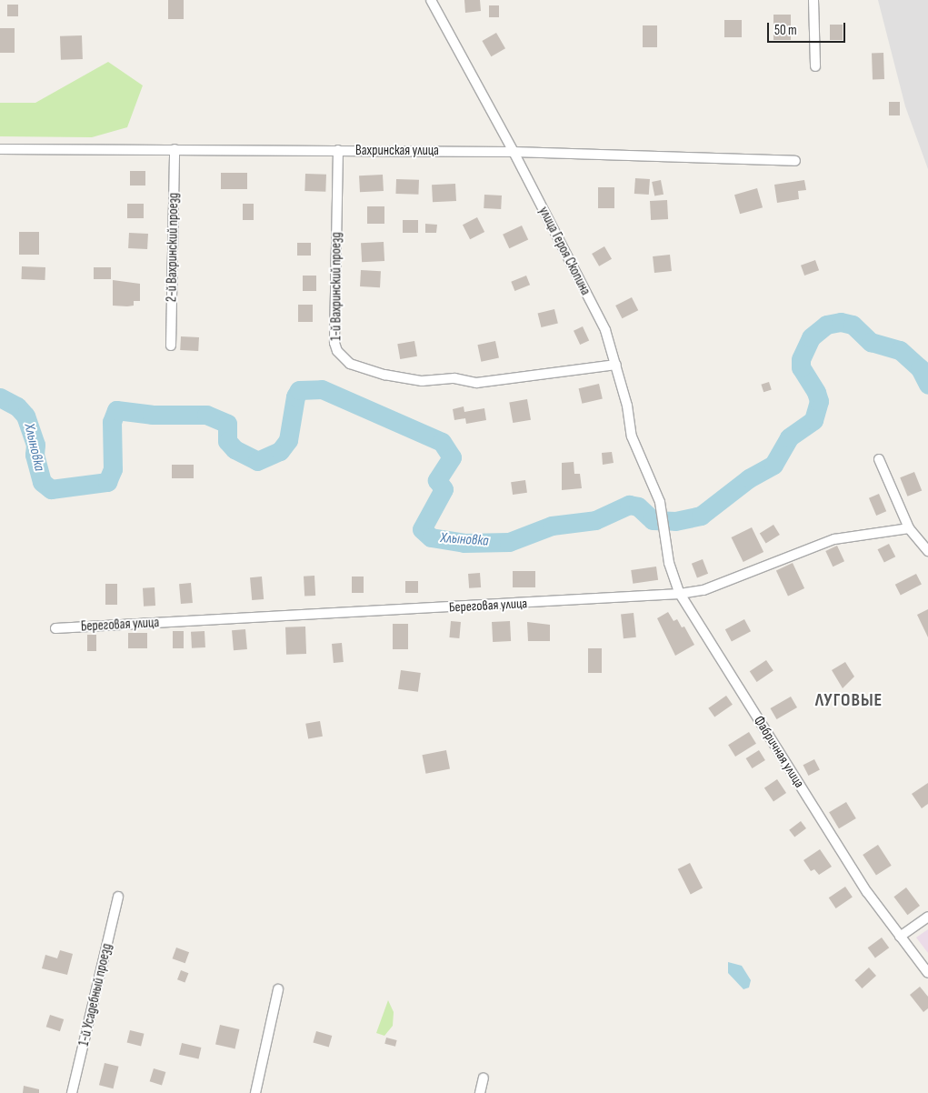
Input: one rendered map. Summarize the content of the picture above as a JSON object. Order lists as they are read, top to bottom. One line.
{"streets":{"street":["Вахринская улица","2-й Вахринский проезд","улица Героя Скопина","1-й Вахринский проезд","Береговая улица","Фабричная улица","1-й Усадебный проезд"]},"crossings":[["Вахринская улица","2-й Вахринский проезд"],["Вахринская улица","улица Героя Скопина"],["Вахринская улица","1-й Вахринский проезд"],["улица Героя Скопина","1-й Вахринский проезд"],["улица Героя Скопина","Фабричная улица"],["Береговая улица","Фабричная улица"]],"districts":["ЛУГОВЫЕ"],"water":["Хлыновка"],"scale_bar":"50 m"}
